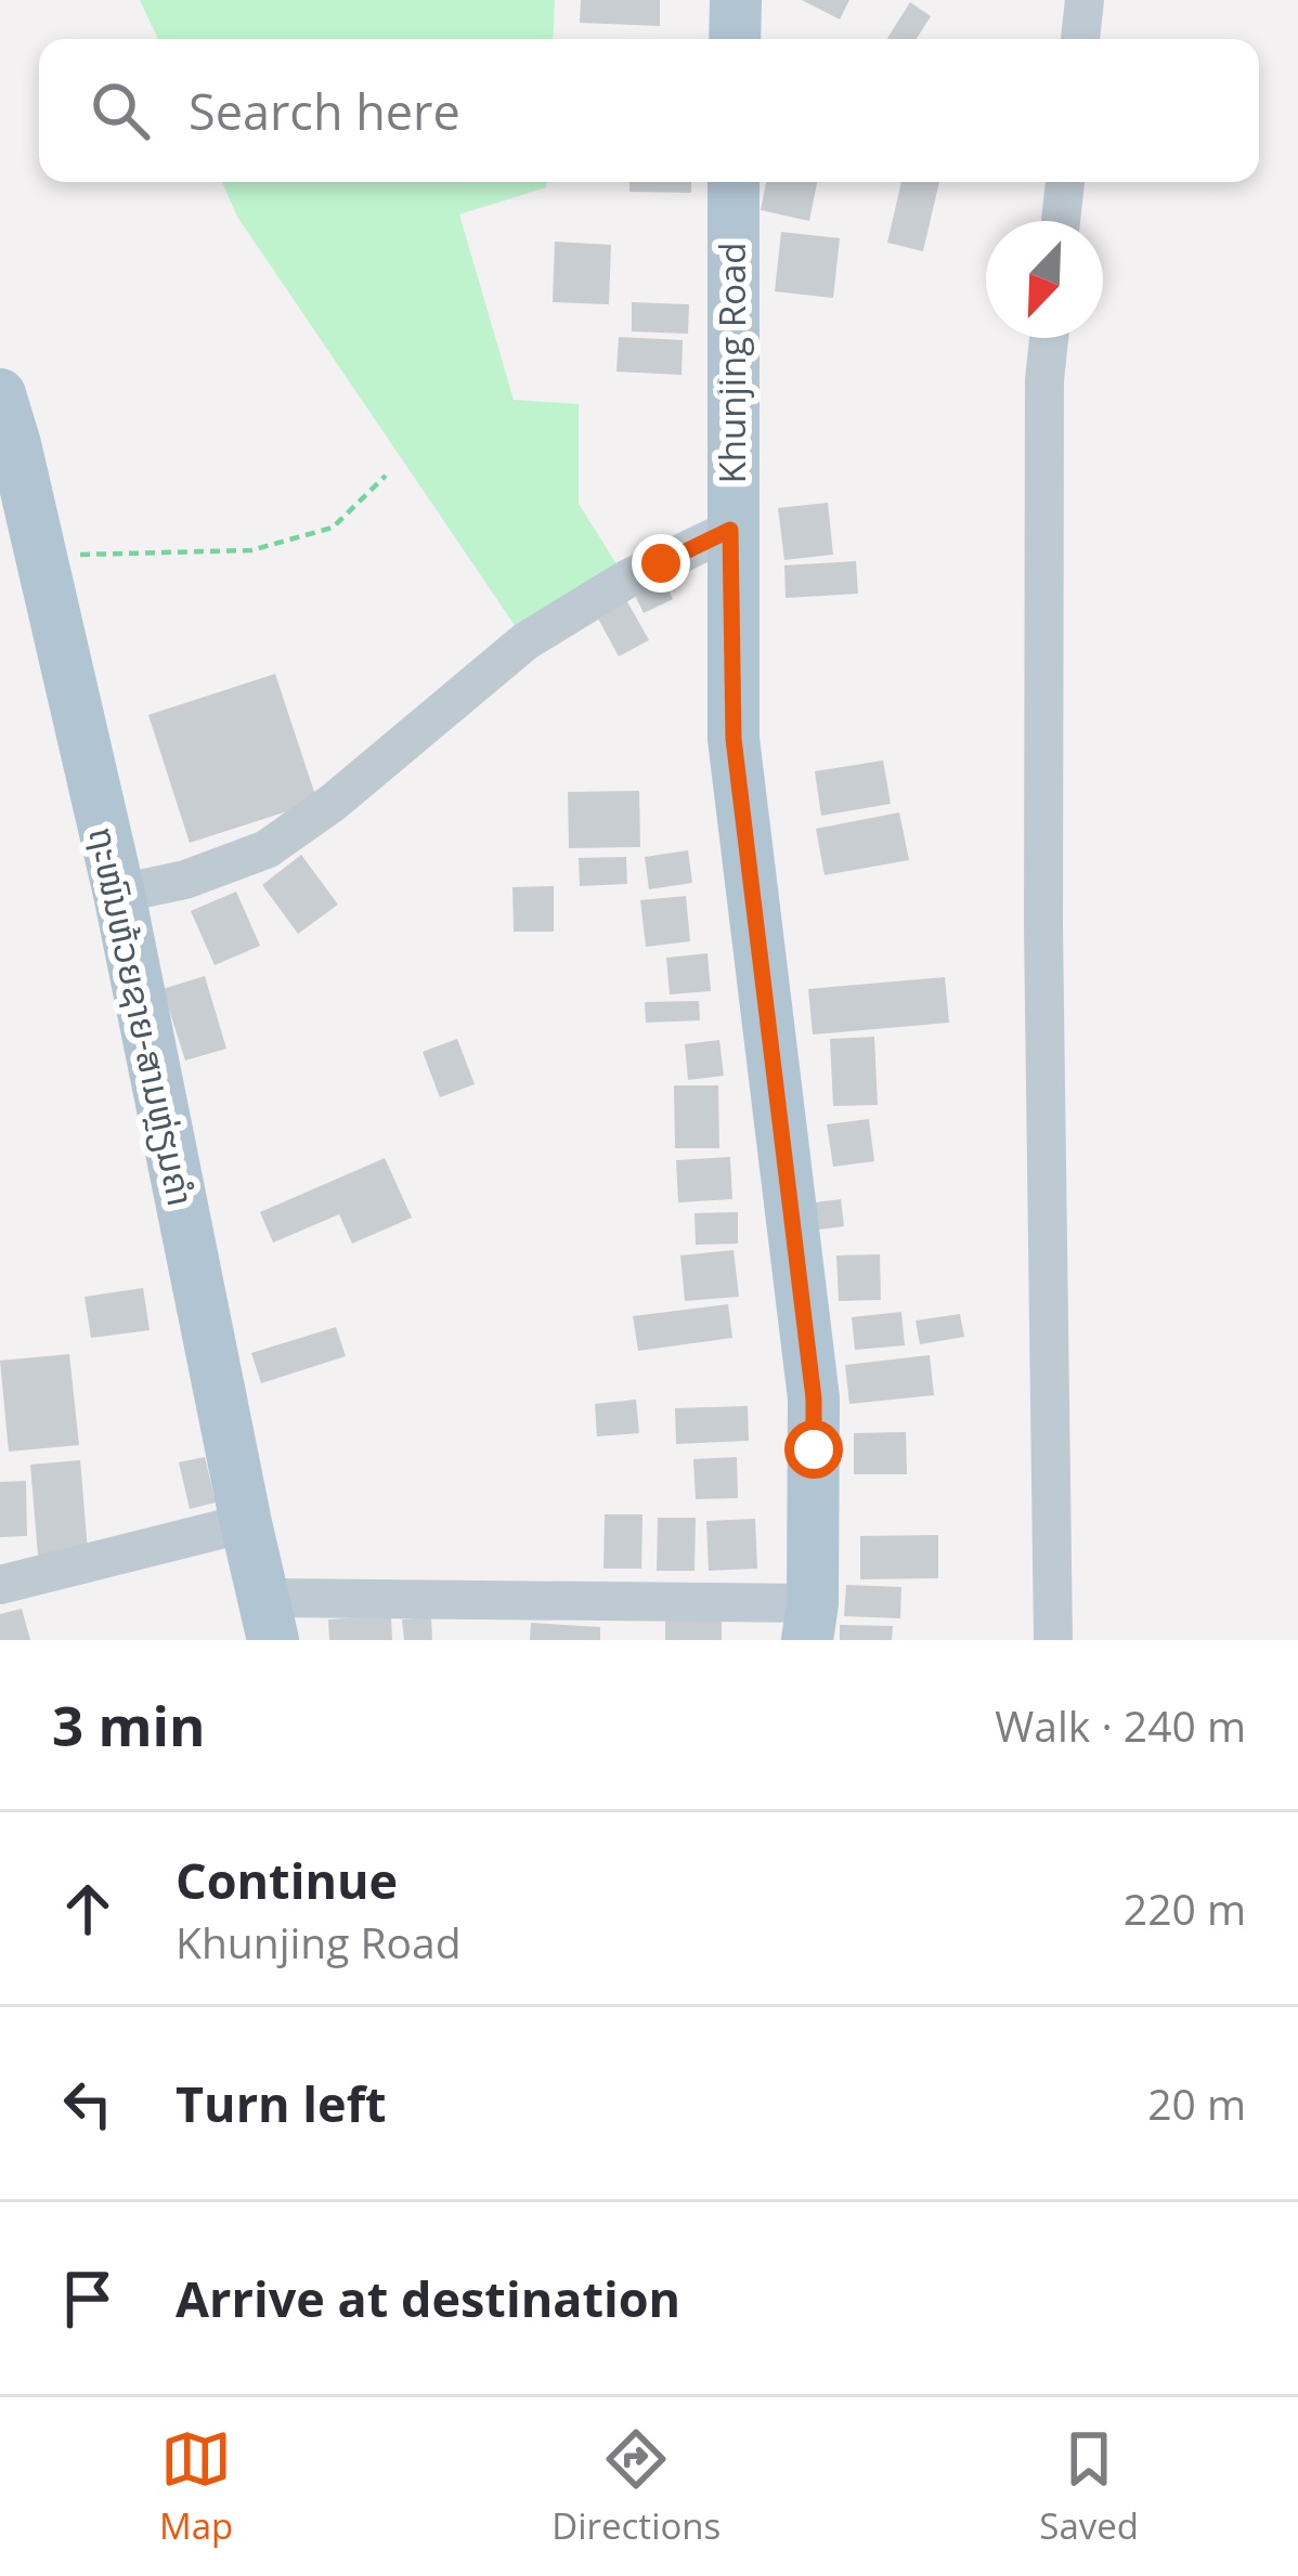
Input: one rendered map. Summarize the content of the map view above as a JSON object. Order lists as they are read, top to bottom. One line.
{"streets":{"main road":["Khunjing Road","ຖະໜົນຫ້ວຍຊາຍ-ສາມຫຼ່ຽມຄຳ"]},"north":"bottom left","page":{"search":"Search here","heading":["3 min","Walk · 240 m"],"list":[["Continue","Khunjing Road","220 m"],["Turn left","20 m"],"Arrive at destination"],"nav":["Map","Directions","Saved"]}}
